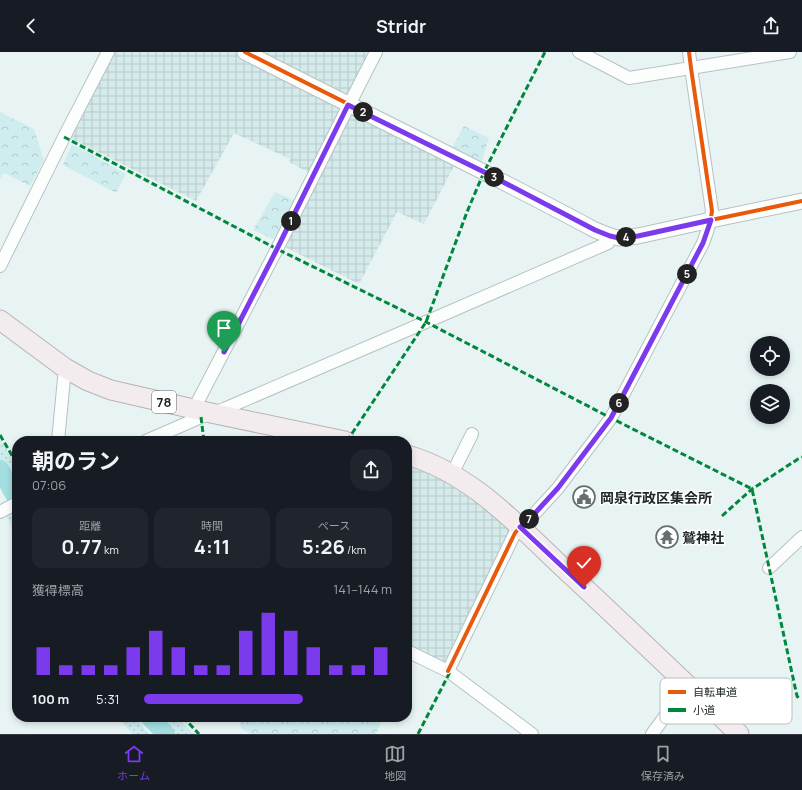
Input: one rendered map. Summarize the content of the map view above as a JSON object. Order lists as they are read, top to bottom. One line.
{"streets":{"main road":["78"]},"places":{"public building":["岡泉行政区集会所"],"temple":["鷲神社"]},"legend":["自転車道","小道"],"page":{"header":"Stridr","pins":["2","3","1","4","5","6","7"],"heading":["朝のラン","07:06"],"stats":[["距離","0.77 km"],["時間","4:11"],["ペース","5:26 /km"]],"chart":["獲得標高","141–144 m"],"list":[{"name":"100 m","note":"5:31"}],"tabs":["ホーム","地図","保存済み"]}}
